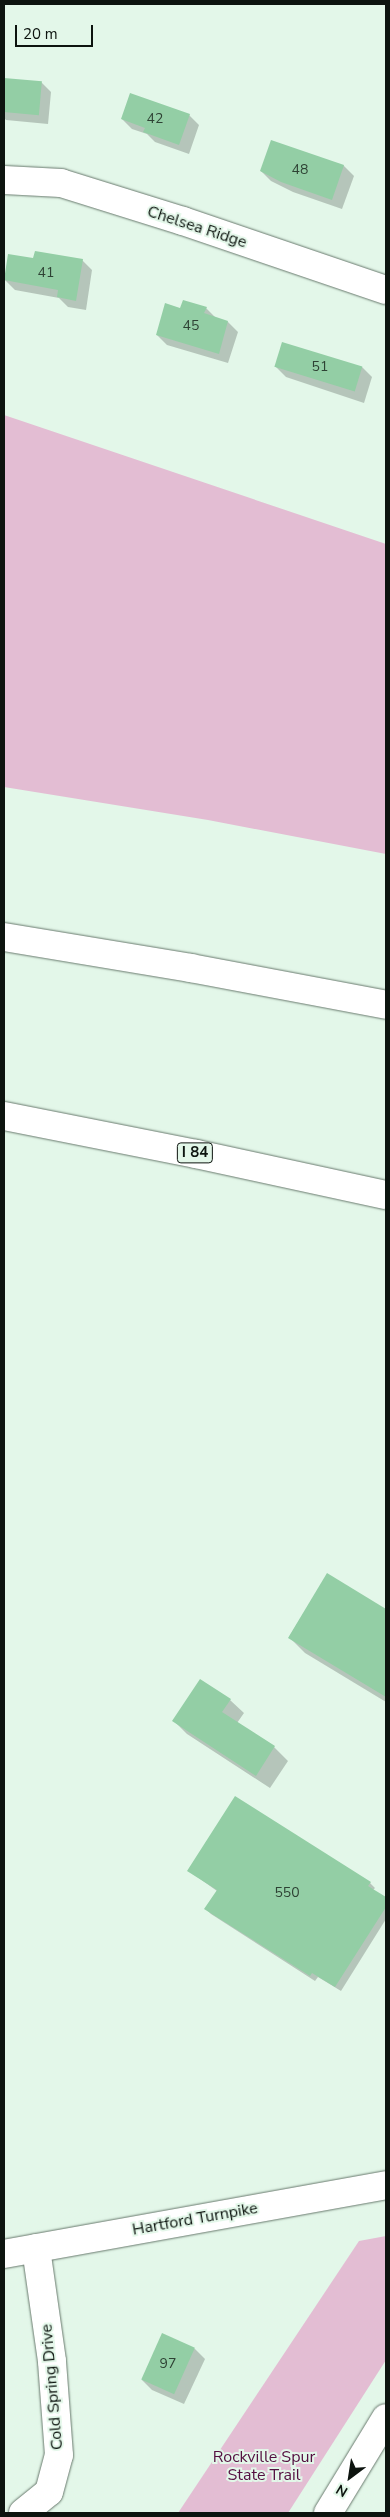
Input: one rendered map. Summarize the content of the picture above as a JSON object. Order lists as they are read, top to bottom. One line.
{"streets":{"main road":["Chelsea Ridge","I 84","Hartford Turnpike","Cold Spring Drive"]},"crossings":[["Hartford Turnpike","Cold Spring Drive"]],"parks":["Rockville Spur State Trail"],"house_numbers":["42","48","41","45","51","550","97"],"scale_bar":"20 m","north":"bottom left"}
